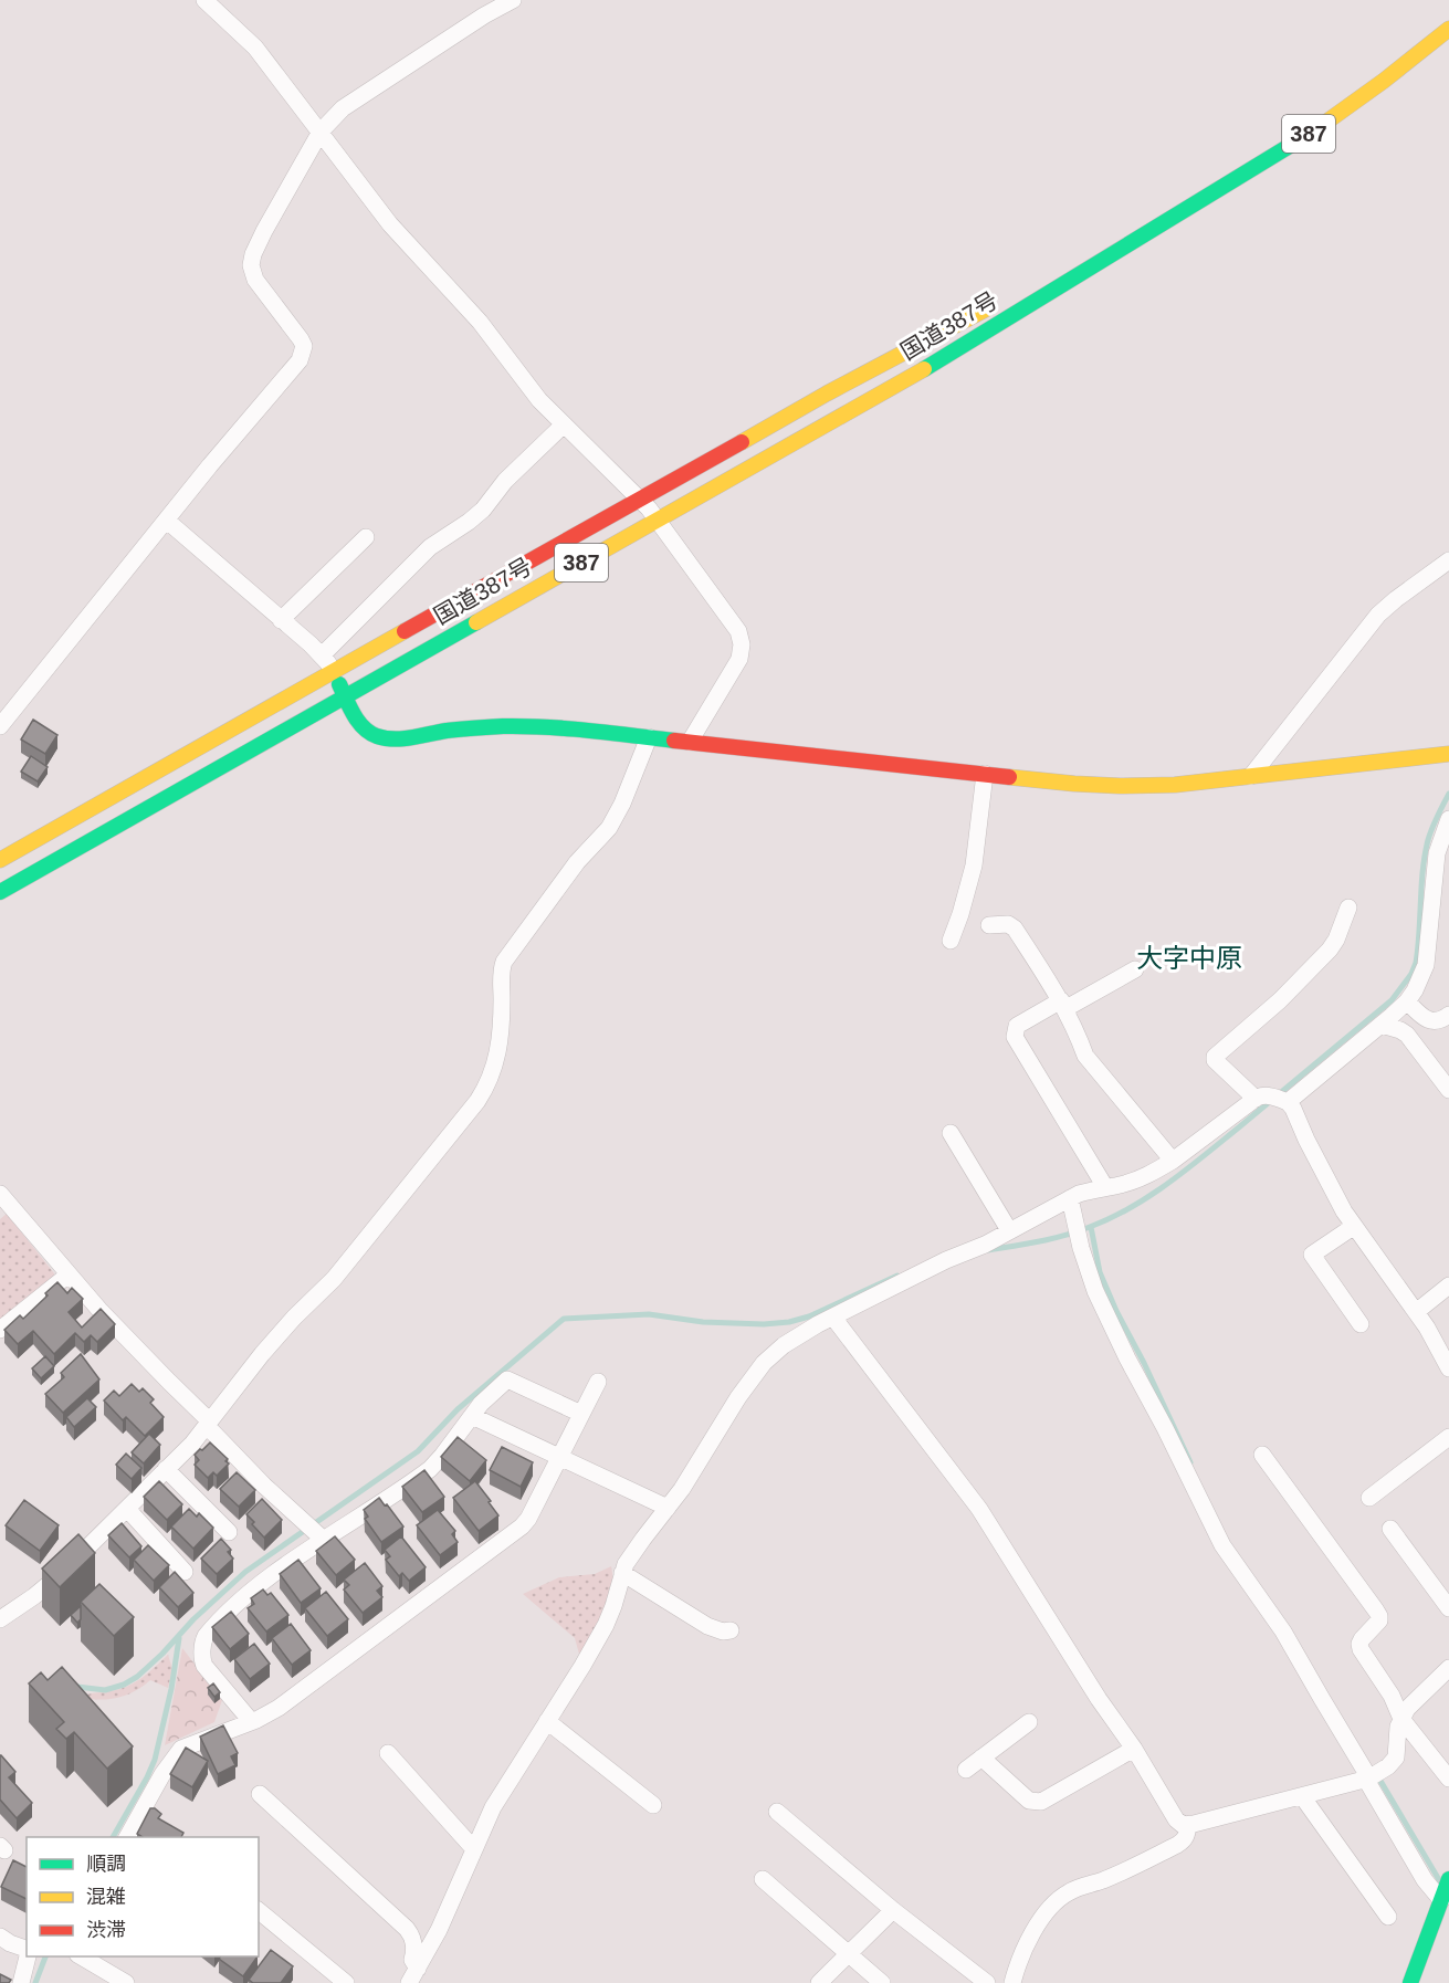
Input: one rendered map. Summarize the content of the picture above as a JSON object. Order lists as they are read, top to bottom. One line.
{"streets":{"main road":["387","国道387号"]},"districts":["大字中原"],"legend":["順調","混雑","渋滞"]}
